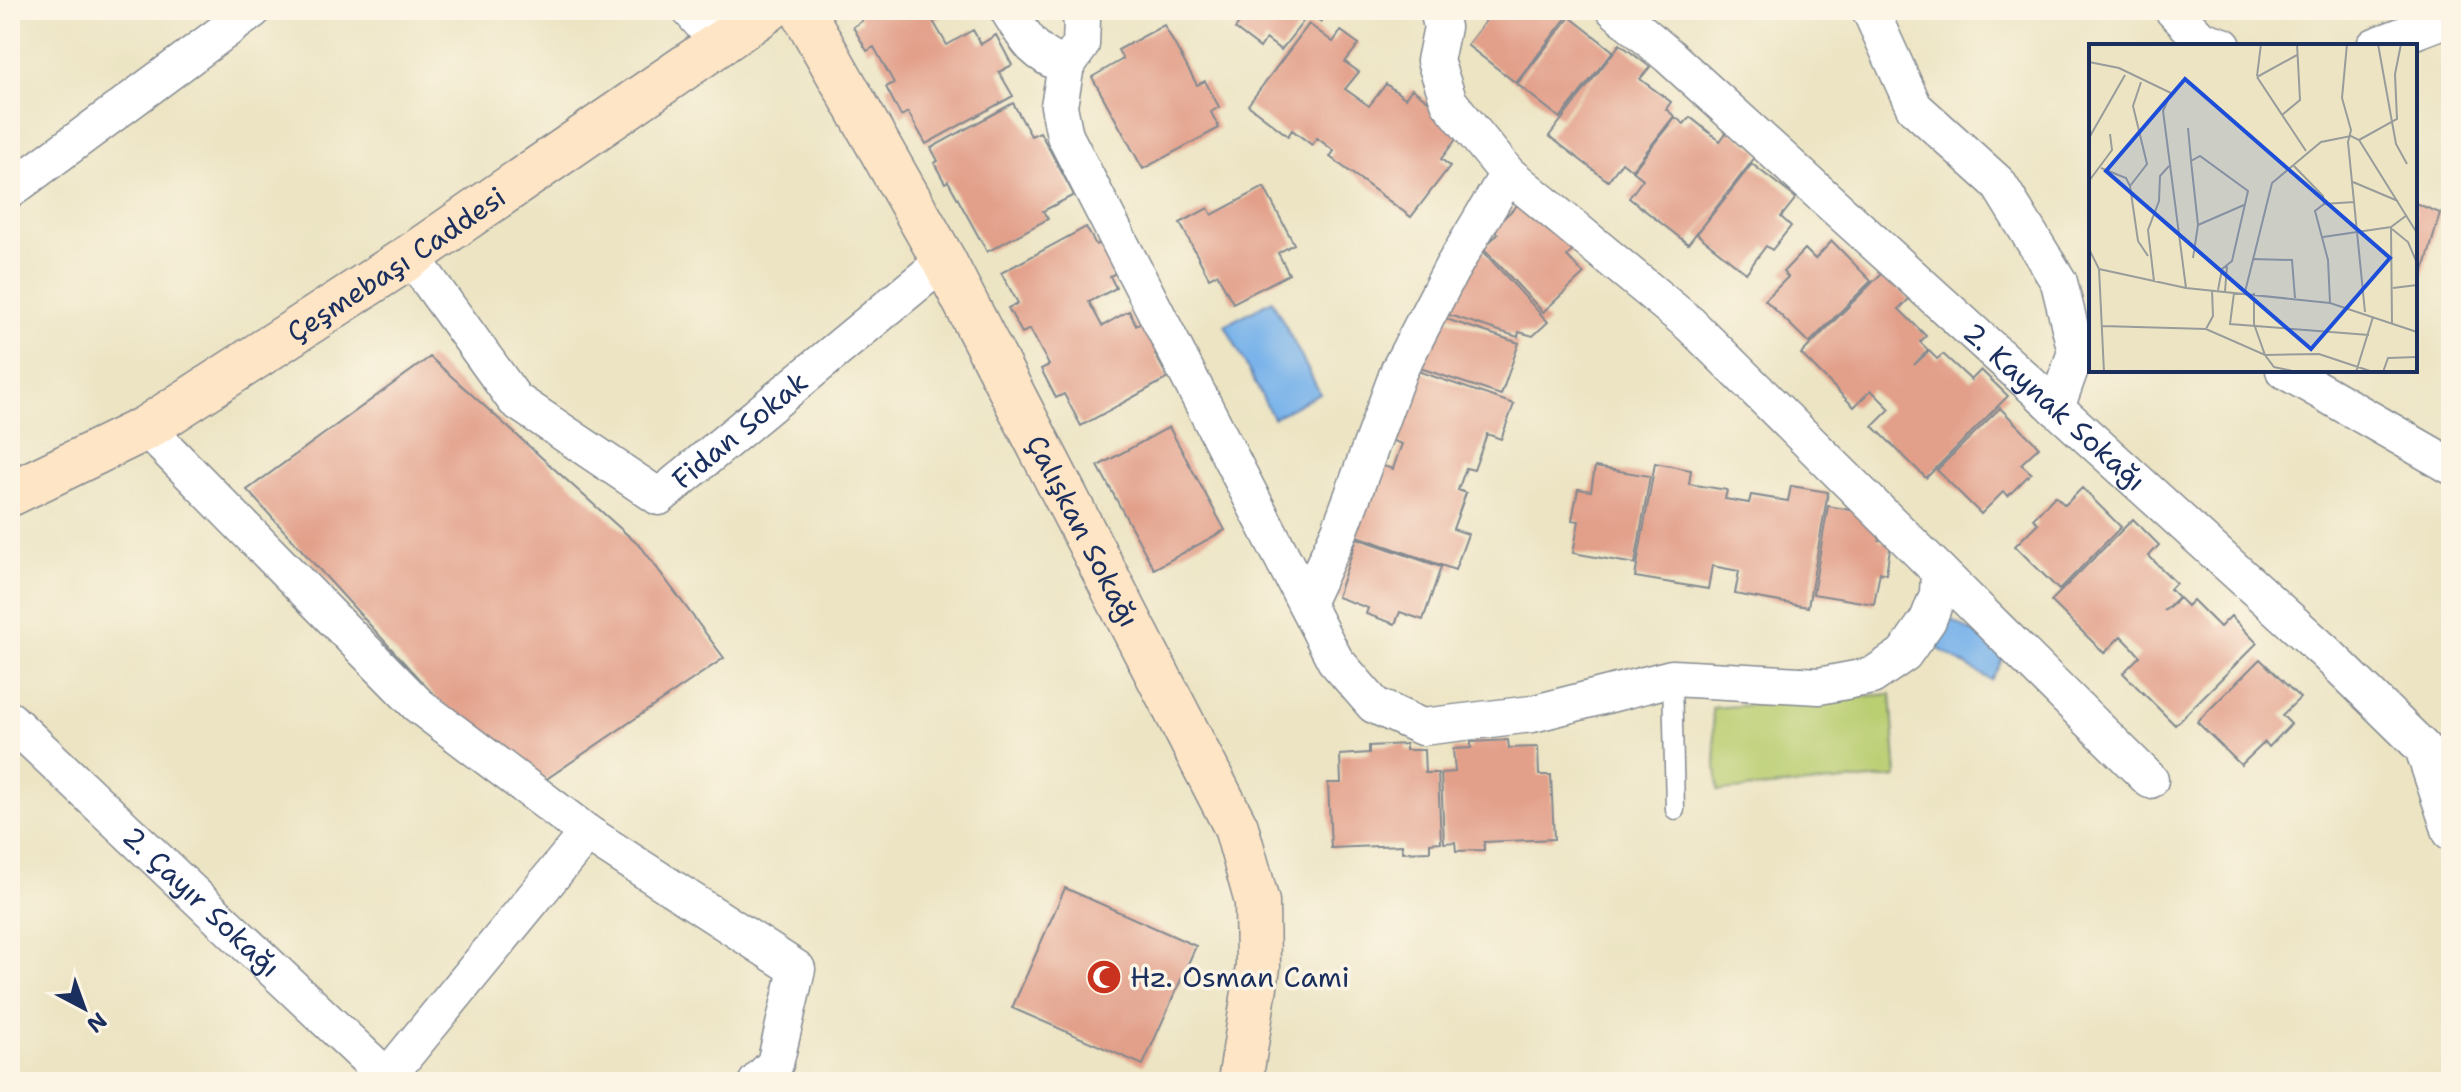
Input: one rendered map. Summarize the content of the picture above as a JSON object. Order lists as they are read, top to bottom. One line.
{"streets":{"main road":["Çeşmebaşı Caddesi","Çalışkan Sokağı"],"street":["2. Kaynak Sokağı","Fidan Sokak","2. Çayır Sokağı"]},"crossings":[["Çeşmebaşı Caddesi","Fidan Sokak"],["Fidan Sokak","Çalışkan Sokağı"]],"places":{"mosque":["Hz. Osman Cami"]},"north":"bottom right"}
